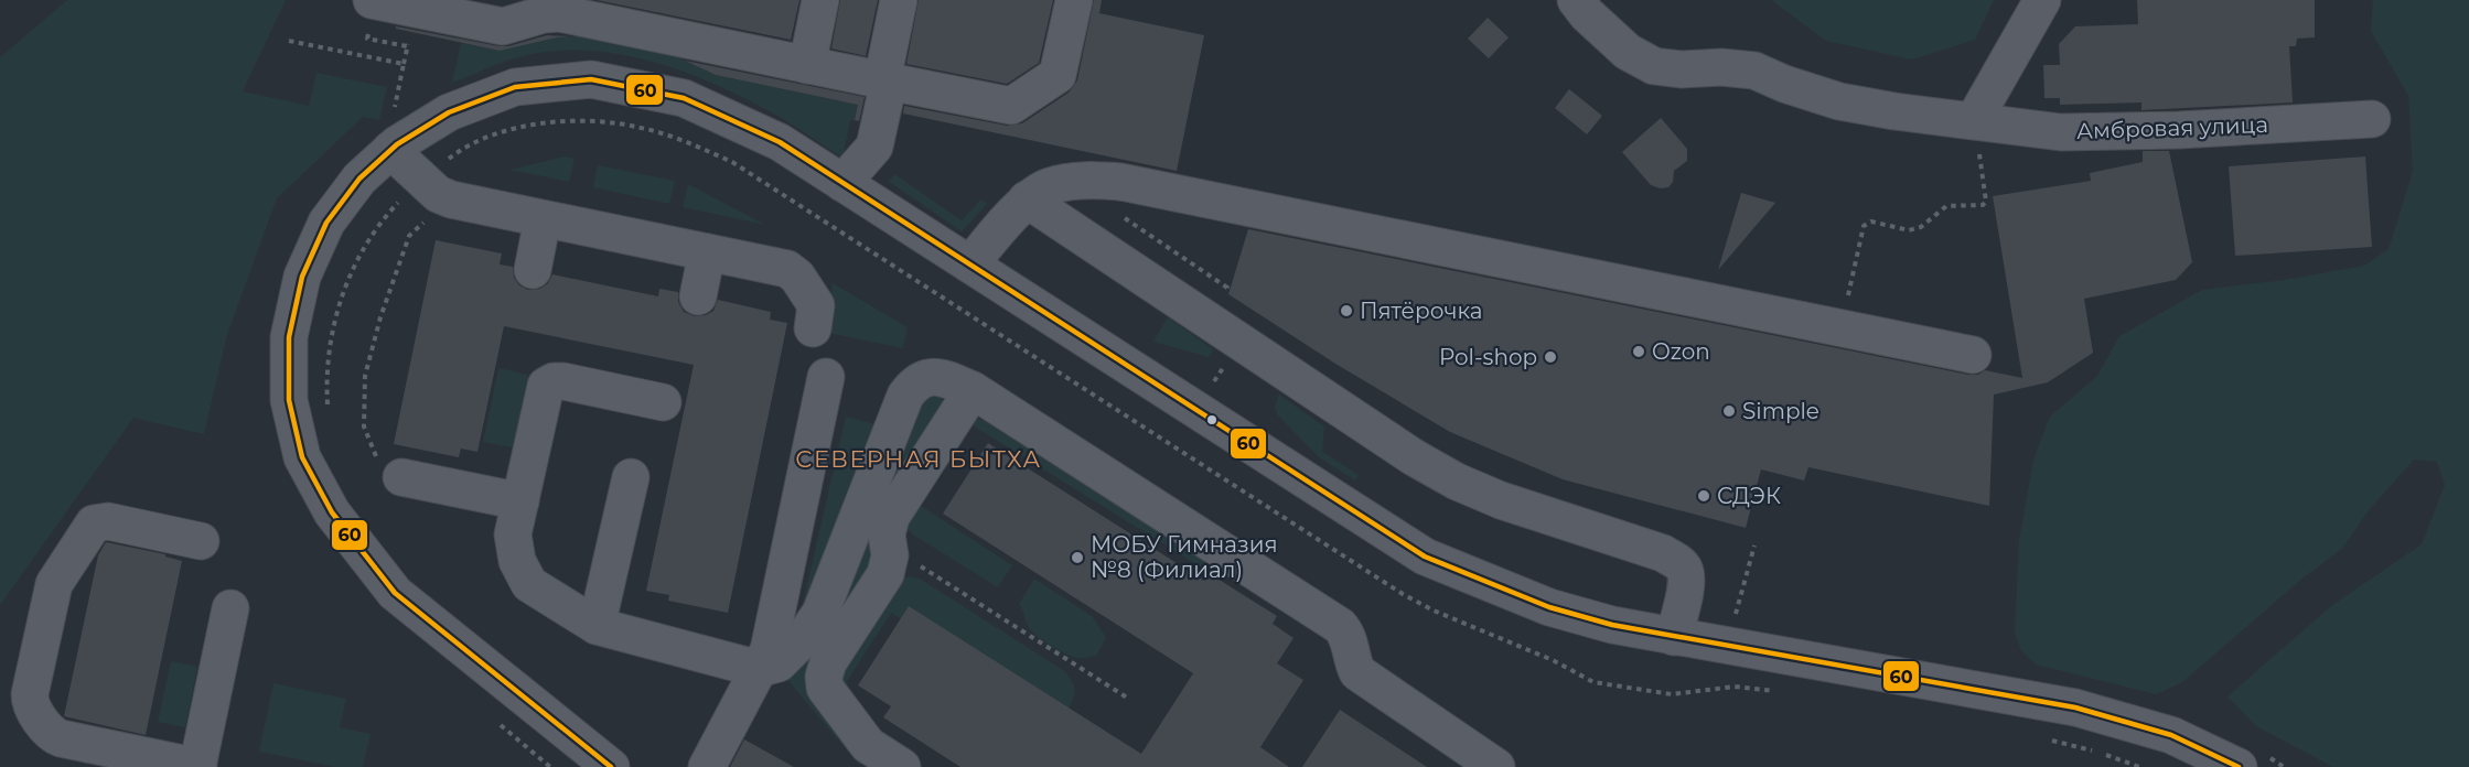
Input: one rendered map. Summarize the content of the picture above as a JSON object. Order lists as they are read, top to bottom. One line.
{"streets":{"street":["Амбровая улица"]},"districts":["СЕВЕРНАЯ БЫТХА"],"places":["Пятёрочка","Ozon","Pol-shop","Simple","СДЭК","МОБУ Гимназия №8 (Филиал)"],"lines":["transit line 60"]}
